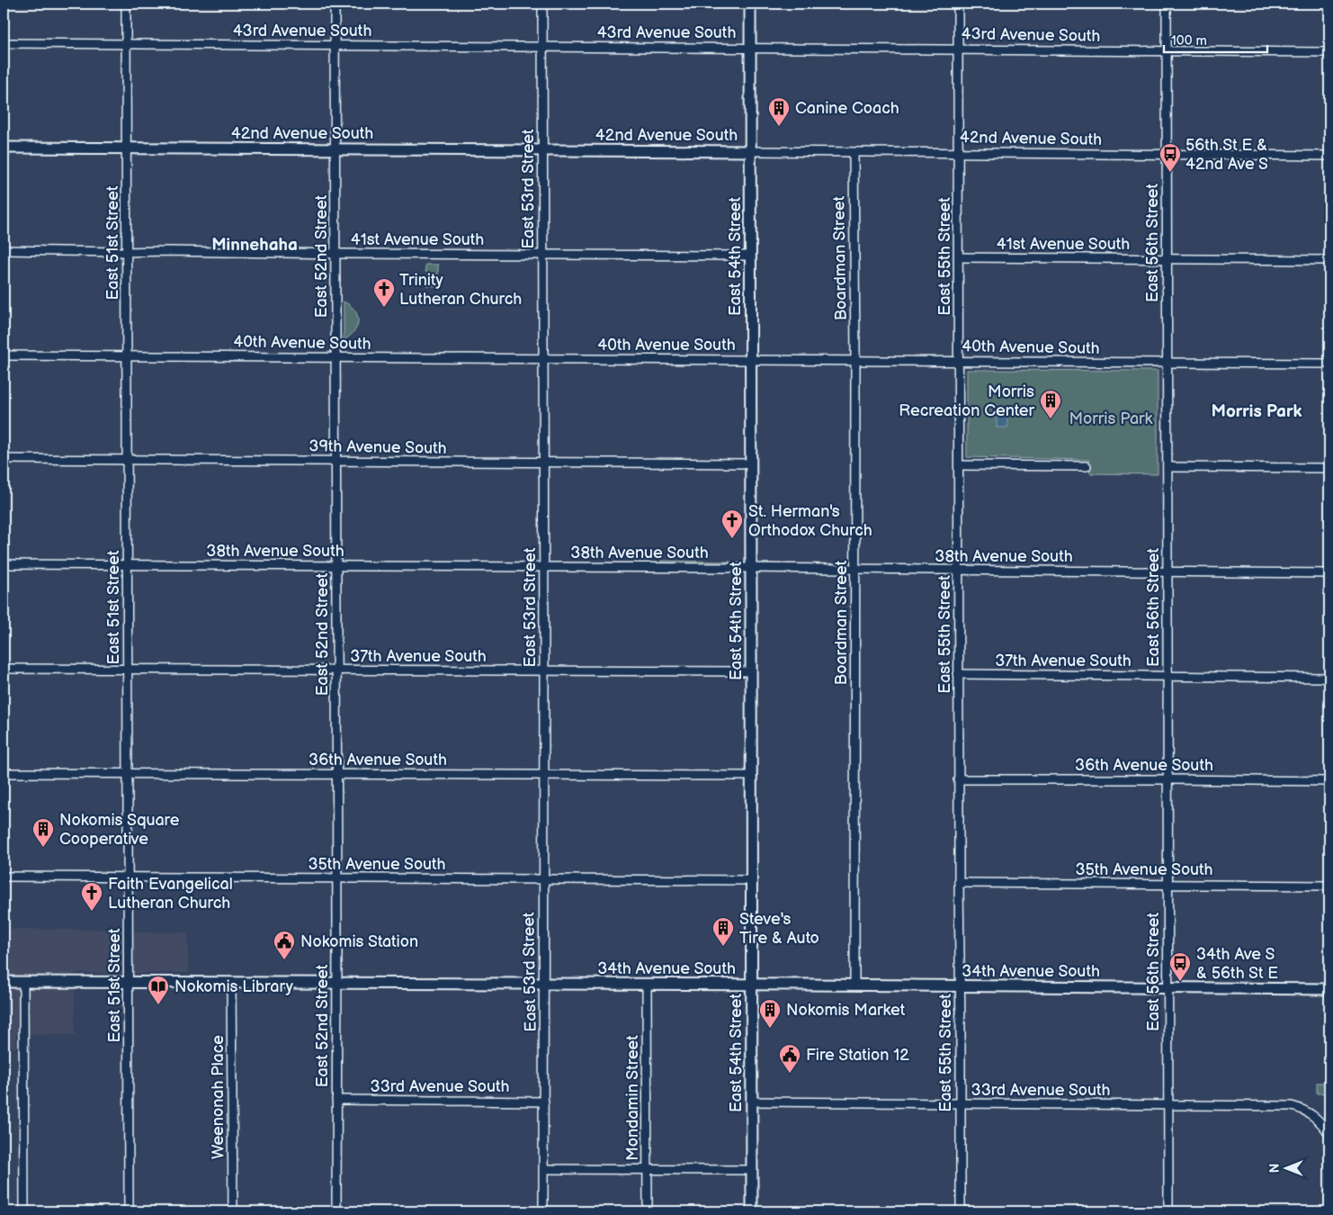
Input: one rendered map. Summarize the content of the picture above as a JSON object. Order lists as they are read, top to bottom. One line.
{"streets":{"street":["43rd Avenue South","42nd Avenue South","East 53rd Street","41st Avenue South","East 51st Street","East 56th Street","East 52nd Street","East 54th Street","East 55th Street","Boardman Street","40th Avenue South","39th Avenue South","38th Avenue South","37th Avenue South","36th Avenue South","35th Avenue South","34th Avenue South","33rd Avenue South","Weenonah Place","Mondamin Street"]},"crossings":[["43rd Avenue South","East 53rd Street"],["43rd Avenue South","East 51st Street"],["43rd Avenue South","East 56th Street"],["43rd Avenue South","East 52nd Street"],["43rd Avenue South","East 54th Street"],["43rd Avenue South","East 55th Street"],["42nd Avenue South","East 53rd Street"],["42nd Avenue South","East 51st Street"],["42nd Avenue South","East 56th Street"],["42nd Avenue South","East 52nd Street"],["42nd Avenue South","East 54th Street"],["42nd Avenue South","East 55th Street"],["42nd Avenue South","Boardman Street"],["East 53rd Street","41st Avenue South"],["East 53rd Street","40th Avenue South"],["East 53rd Street","39th Avenue South"],["East 53rd Street","38th Avenue South"],["East 53rd Street","37th Avenue South"],["East 53rd Street","36th Avenue South"],["East 53rd Street","35th Avenue South"],["East 53rd Street","34th Avenue South"],["East 53rd Street","33rd Avenue South"],["41st Avenue South","East 51st Street"],["41st Avenue South","East 56th Street"],["41st Avenue South","East 52nd Street"],["41st Avenue South","East 54th Street"],["41st Avenue South","East 55th Street"],["East 51st Street","40th Avenue South"],["East 51st Street","39th Avenue South"],["East 51st Street","38th Avenue South"],["East 51st Street","37th Avenue South"],["East 51st Street","36th Avenue South"],["East 51st Street","35th Avenue South"],["East 51st Street","34th Avenue South"],["East 56th Street","40th Avenue South"],["East 56th Street","38th Avenue South"],["East 56th Street","37th Avenue South"],["East 56th Street","36th Avenue South"],["East 56th Street","35th Avenue South"],["East 56th Street","34th Avenue South"],["East 56th Street","33rd Avenue South"],["East 52nd Street","40th Avenue South"],["East 52nd Street","39th Avenue South"],["East 52nd Street","38th Avenue South"],["East 52nd Street","37th Avenue South"],["East 52nd Street","36th Avenue South"],["East 52nd Street","35th Avenue South"],["East 52nd Street","34th Avenue South"],["East 52nd Street","33rd Avenue South"],["East 54th Street","40th Avenue South"],["East 54th Street","39th Avenue South"],["East 54th Street","38th Avenue South"],["East 54th Street","37th Avenue South"],["East 54th Street","36th Avenue South"],["East 54th Street","35th Avenue South"],["East 54th Street","34th Avenue South"],["East 54th Street","33rd Avenue South"],["East 55th Street","40th Avenue South"],["East 55th Street","38th Avenue South"],["East 55th Street","37th Avenue South"],["East 55th Street","36th Avenue South"],["East 55th Street","35th Avenue South"],["East 55th Street","34th Avenue South"],["East 55th Street","33rd Avenue South"],["Boardman Street","40th Avenue South"],["Boardman Street","38th Avenue South"],["Boardman Street","34th Avenue South"],["34th Avenue South","Weenonah Place"],["34th Avenue South","Mondamin Street"]],"districts":["Minnehaha","Morris Park"],"parks":["Morris Park"],"places":{"building":["Canine Coach","Morris Recreation Center","Nokomis Square Cooperative","Steve's Tire & Auto","Nokomis Market"],"bus stop":["56th St E & 42nd Ave S","34th Ave S & 56th St E"],"church":["Trinity Lutheran Church","St. Herman's Orthodox Church","Faith Evangelical Lutheran Church"],"public building":["Nokomis Station","Fire Station 12"],"library":["Nokomis Library"]},"scale_bar":"100 m","north":"left"}
